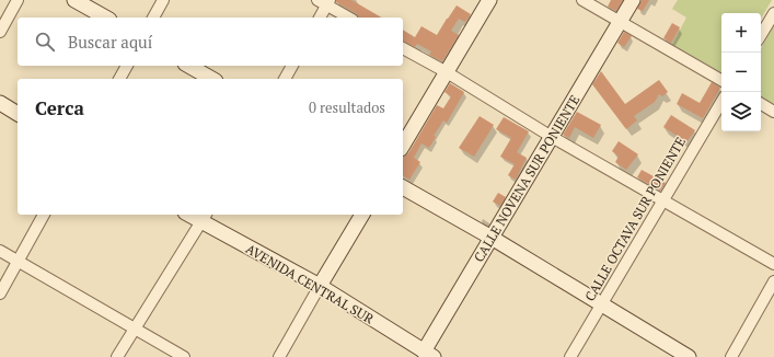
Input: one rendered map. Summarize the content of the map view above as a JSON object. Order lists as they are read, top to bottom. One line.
{"streets":{"street":["CALLE NOVENA SUR PONIENTE","CALLE OCTAVA SUR PONIENTE","AVENIDA CENTRAL SUR"]},"crossings":[["CALLE NOVENA SUR PONIENTE","AVENIDA CENTRAL SUR"]],"page":{"map_buttons":["+","−"],"search":"Buscar aquí","heading":["Cerca","0 resultados"]}}
